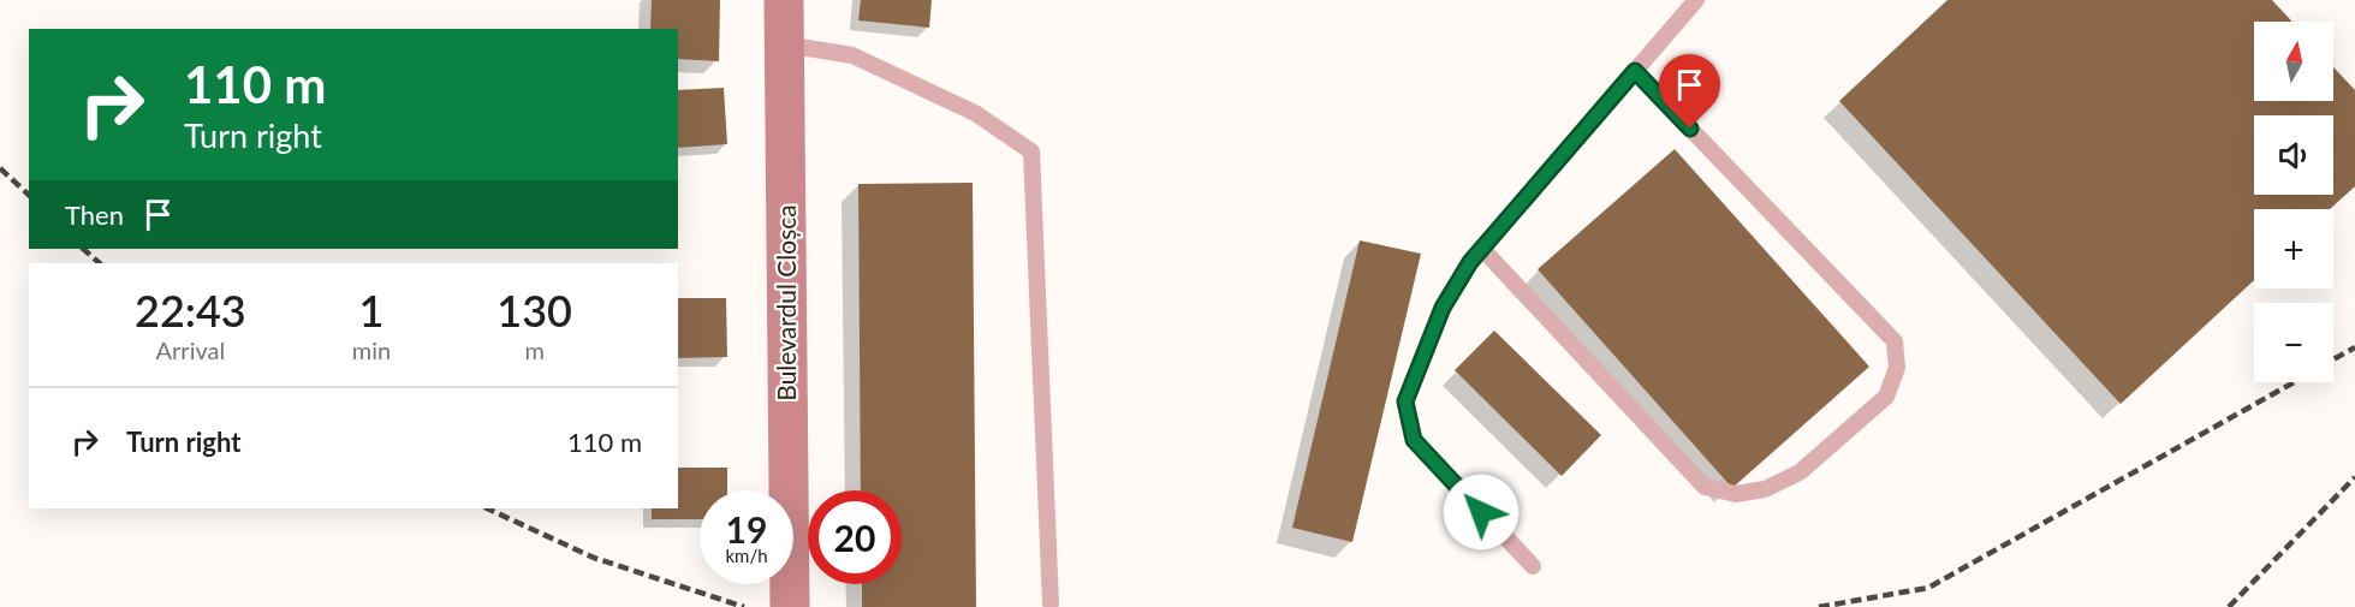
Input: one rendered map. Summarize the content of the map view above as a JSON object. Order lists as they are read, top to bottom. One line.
{"streets":{"main road":["Bulevardul Cloșca"]},"north":"top","page":{"map_buttons":["+","−"],"turn":["110 m","Turn right"],"then":"Then","eta":["22:43","Arrival","1","min","130","m"],"list":[{"name":"Turn right","value":"110 m"}],"speed":"19 km/h","limit":"20"}}
